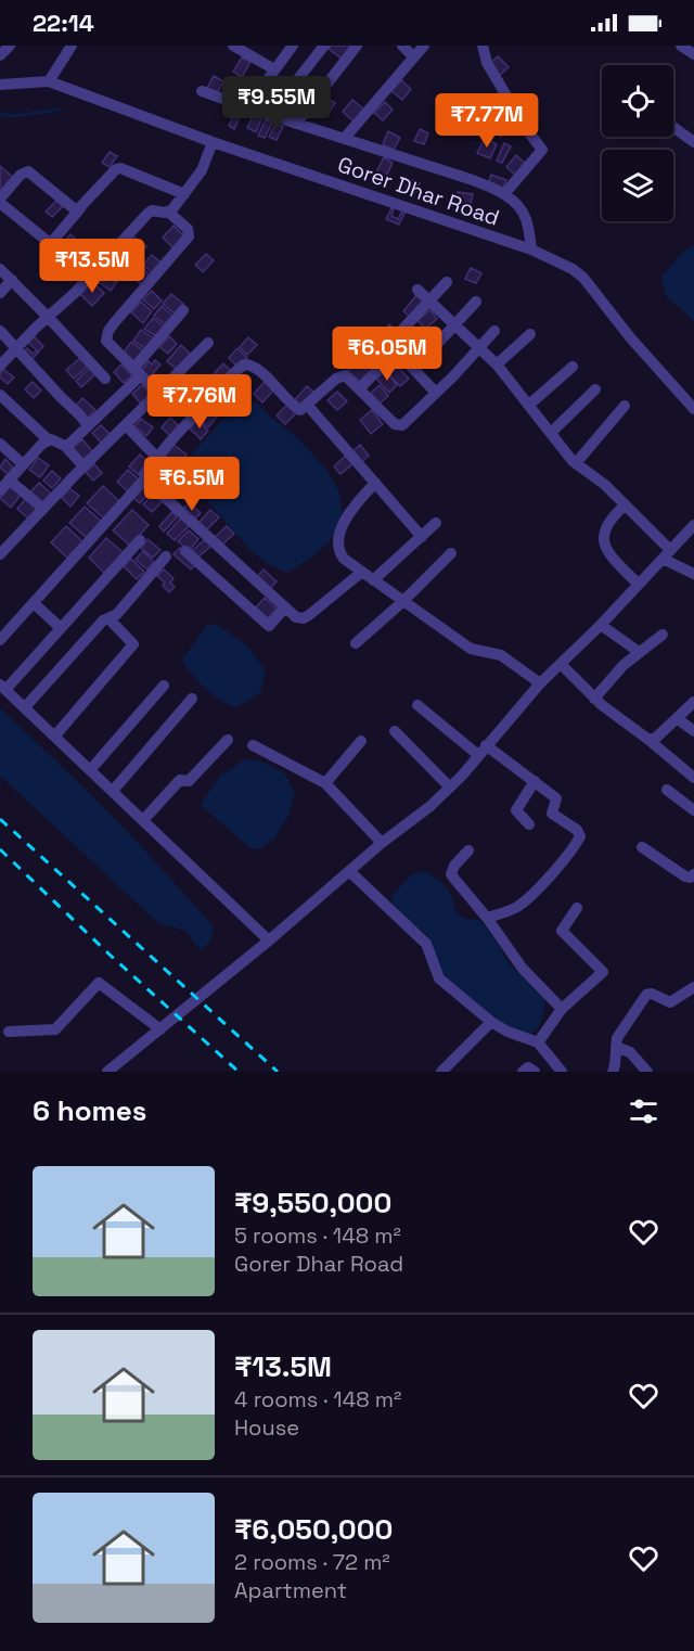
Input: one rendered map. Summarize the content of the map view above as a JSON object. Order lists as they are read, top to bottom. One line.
{"streets":{"street":["Gorer Dhar Road"]},"page":{"status":"22:14","price":["₹9.55M","₹7.77M","₹13.5M","₹6.05M","₹7.76M","₹6.5M"],"heading":"6 homes","list":[{"name":"₹9,550,000","note":"5 rooms · 148 m² · Gorer Dhar Road"},{"name":"₹13.5M","note":"4 rooms · 148 m² · House"},{"name":"₹6,050,000","note":"2 rooms · 72 m² · Apartment"}]}}
